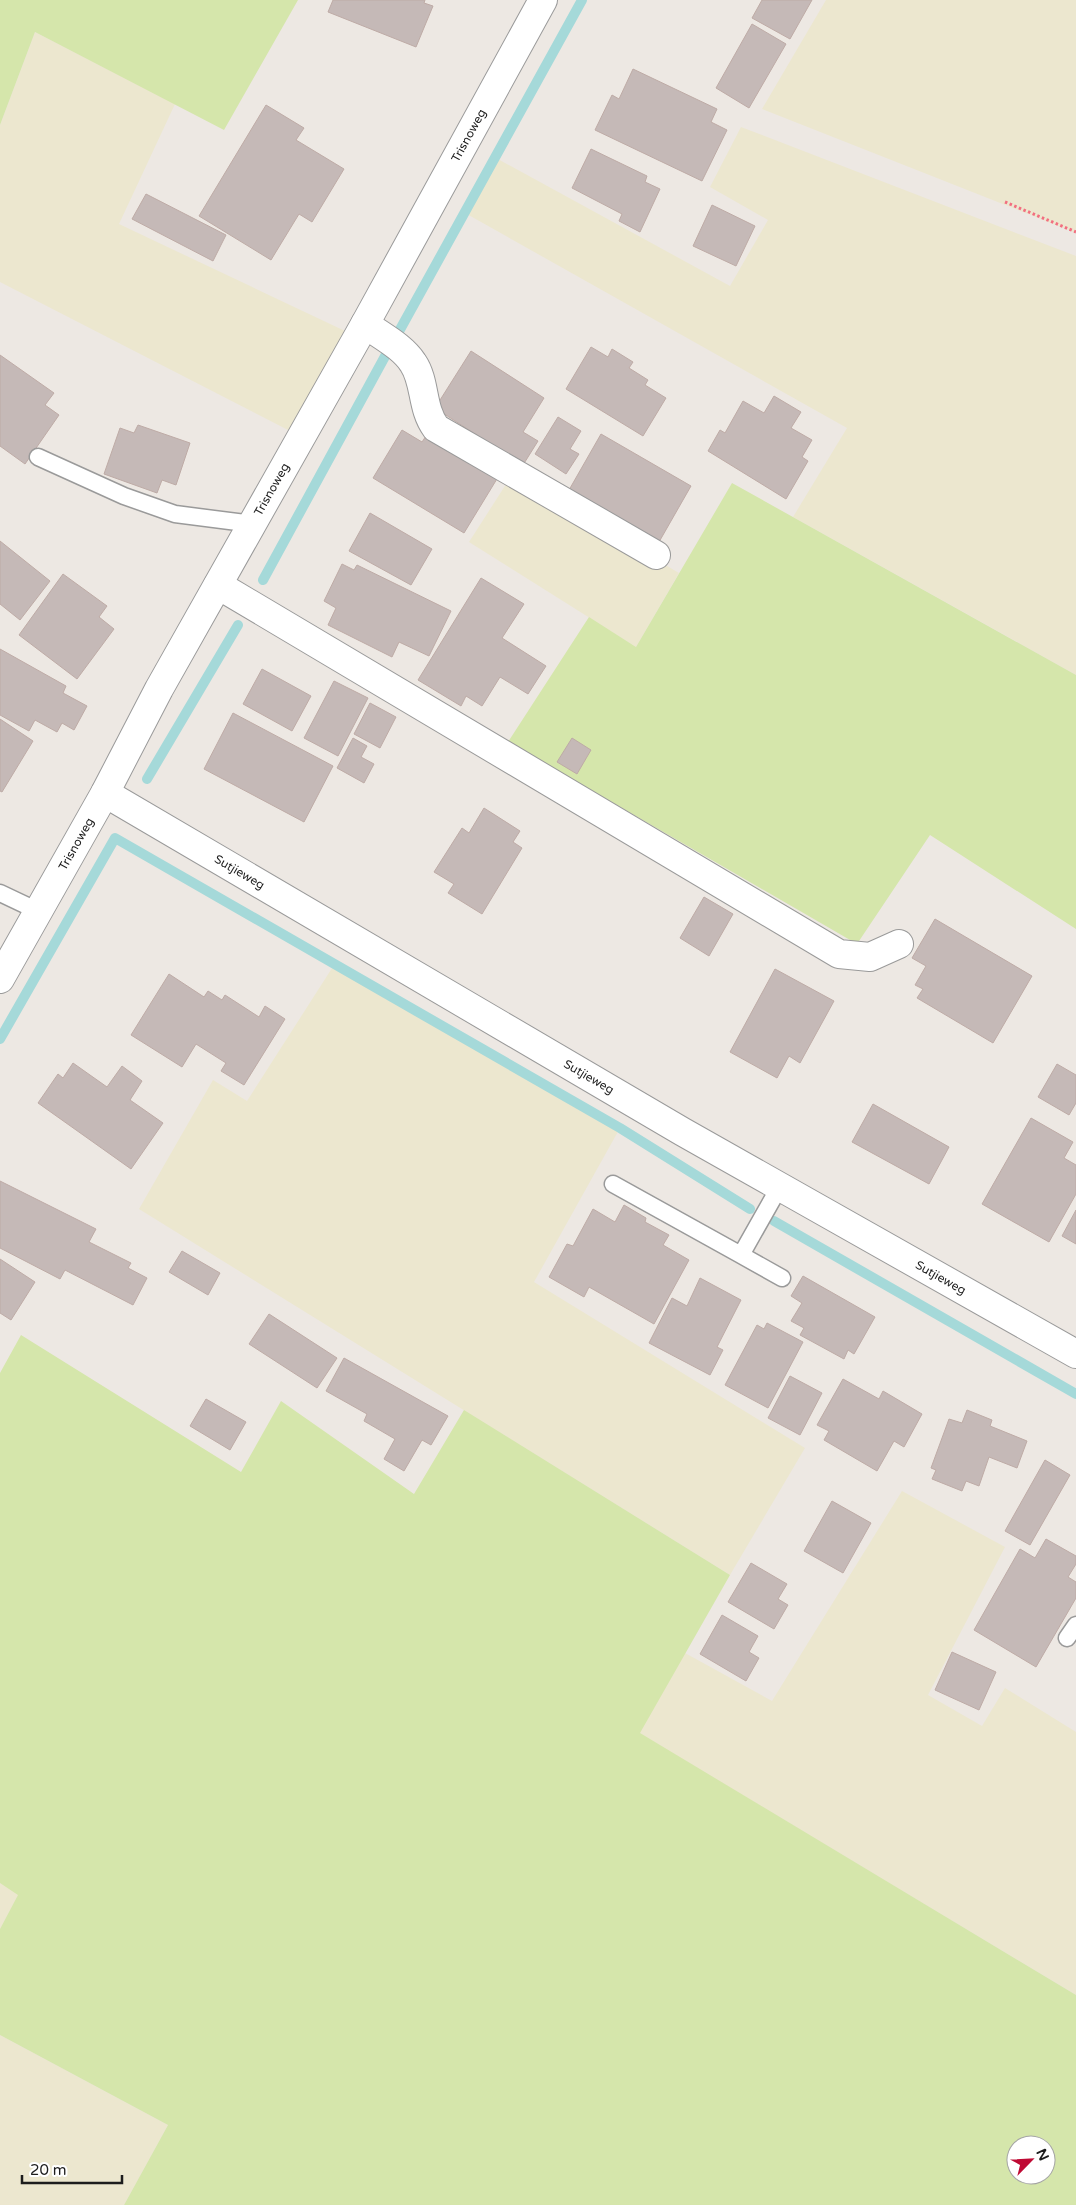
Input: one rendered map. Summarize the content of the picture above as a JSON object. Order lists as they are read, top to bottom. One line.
{"streets":{"street":["Trisnoweg","Sutjieweg"]},"crossings":[["Trisnoweg","Sutjieweg"]],"scale_bar":"20 m","north":"top right"}
